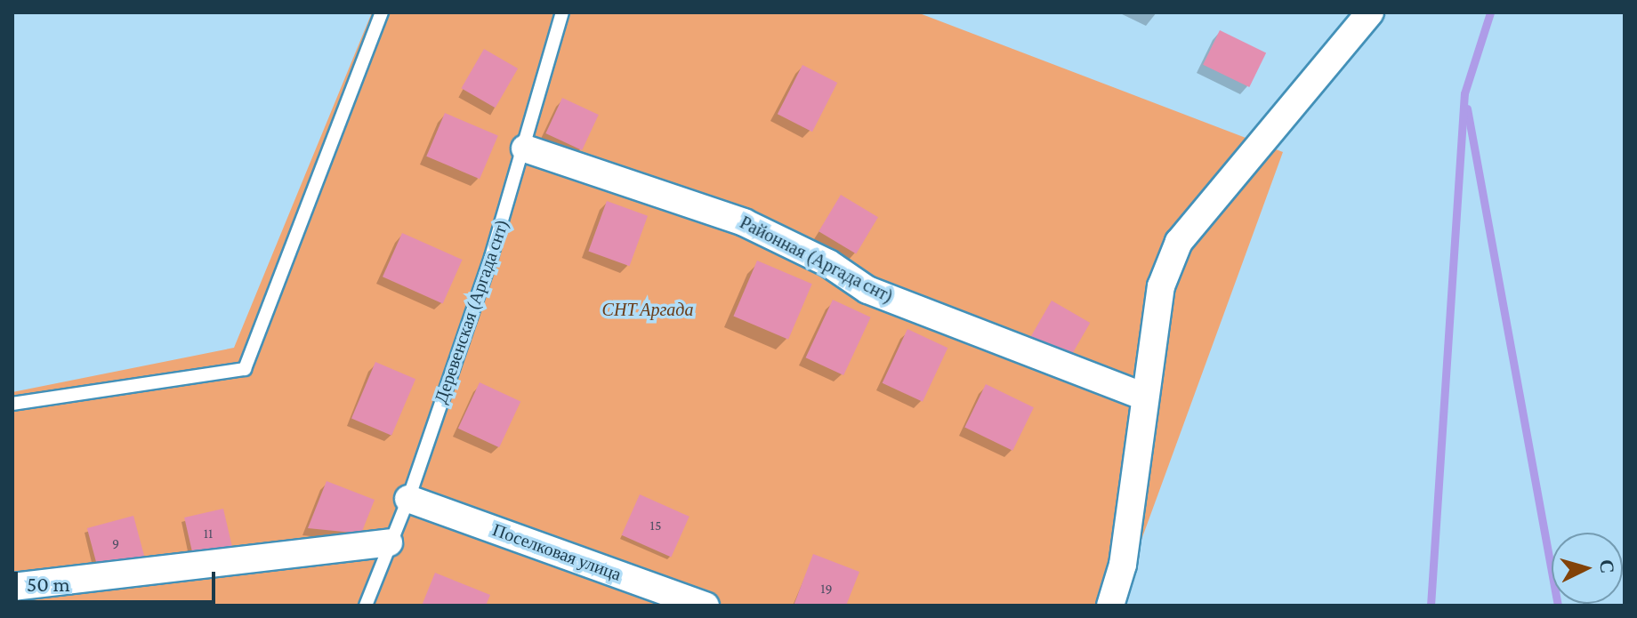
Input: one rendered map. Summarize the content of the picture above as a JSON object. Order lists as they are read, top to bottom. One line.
{"streets":{"street":["Районная (Аргада снт)","Поселковая улица"],"lane":["Деревенская (Аргада снт)"]},"crossings":[["Районная (Аргада снт)","Деревенская (Аргада снт)"],["Деревенская (Аргада снт)","Поселковая улица"]],"parks":["СНТ Аргада"],"house_numbers":["15","11","9","19"],"scale_bar":"50 m","north":"right"}
